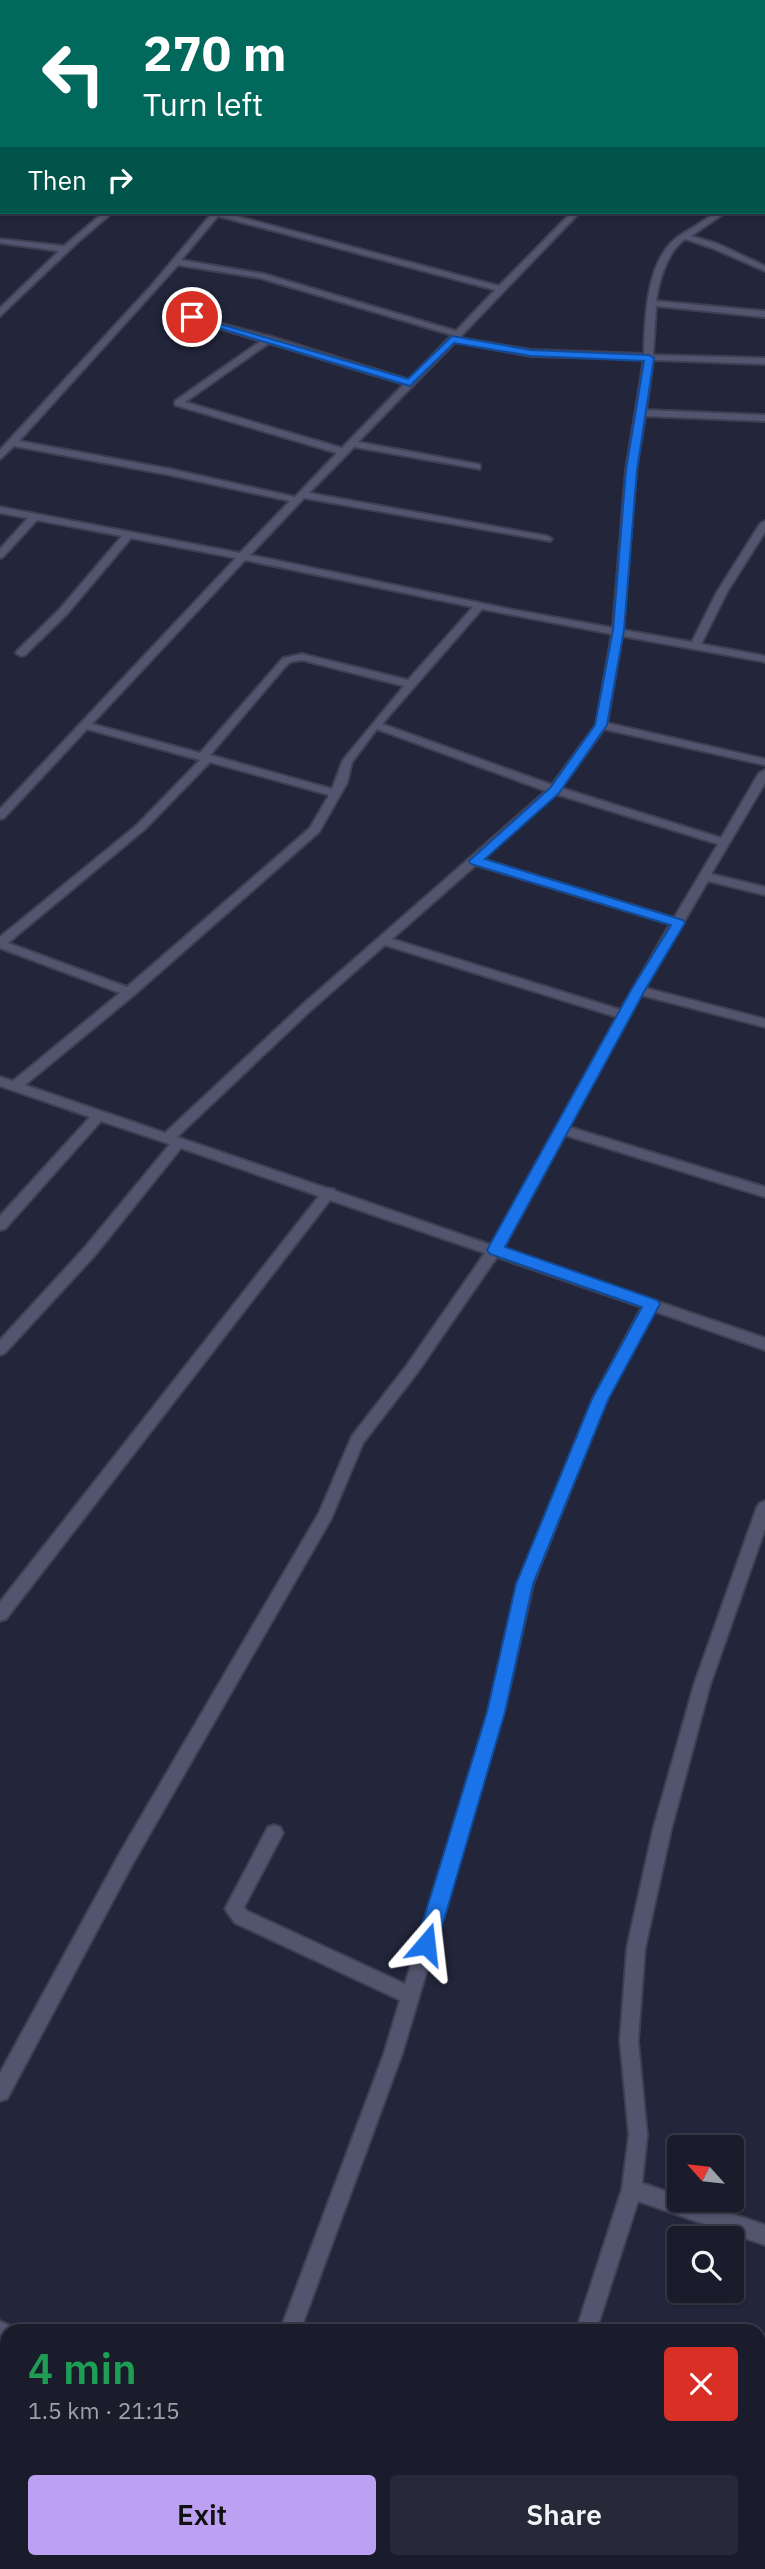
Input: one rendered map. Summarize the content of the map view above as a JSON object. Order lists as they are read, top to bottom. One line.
{"north":"top left","page":{"turn":["270 m","Turn left"],"then":"Then","heading":["4 min","1.5 km · 21:15"],"buttons":["Exit","Share"]}}
